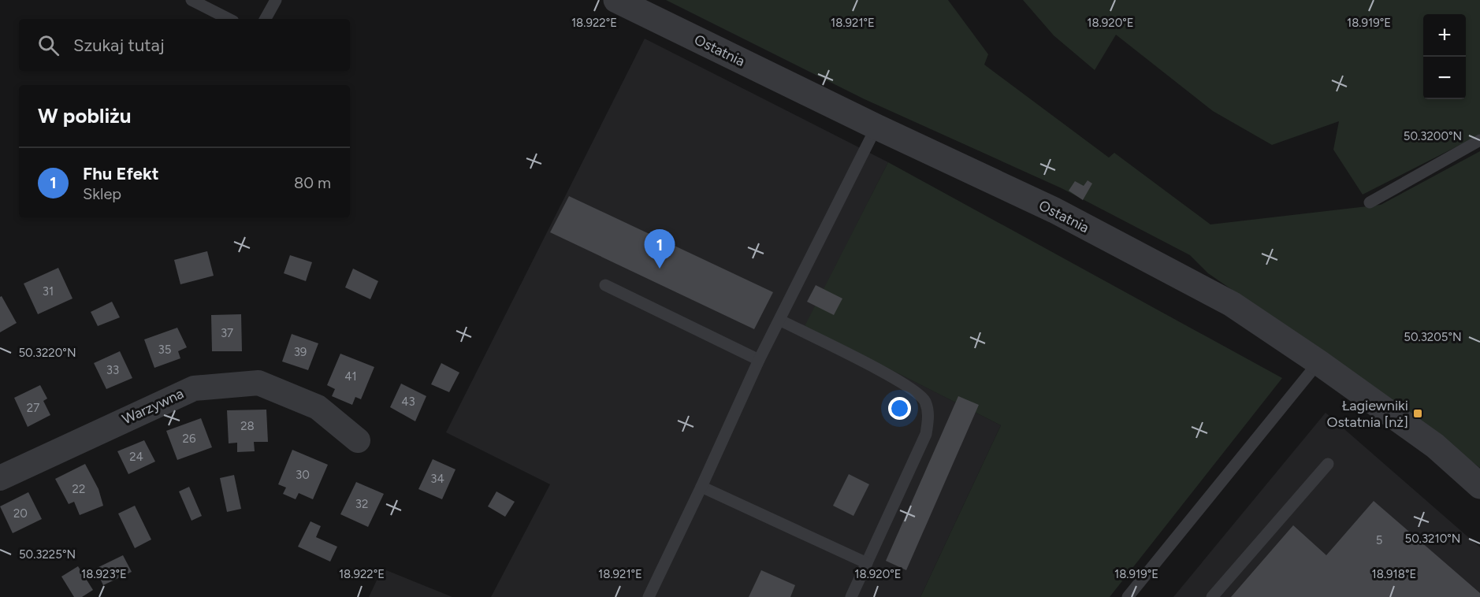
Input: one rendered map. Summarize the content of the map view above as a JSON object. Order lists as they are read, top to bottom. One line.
{"streets":{"street":["Ostatnia","Warzywna"]},"places":{"transit":["Łagiewniki Ostatnia [nż]"]},"house_numbers":["31","37","35","39","33","41","43","27","28","26","24","30","34","22","32","20","5"],"page":{"map_buttons":["+","−"],"search":"Szukaj tutaj","heading":"W pobliżu","list":[{"mark":"1","name":"Fhu Efekt","note":"Sklep","value":"80 m"}],"pins":"1"},"coordinates":["18.922°E","18.921°E","18.920°E","18.919°E","50.3200°N","50.3205°N","50.3220°N","50.3210°N","50.3225°N","18.923°E","18.918°E"]}
